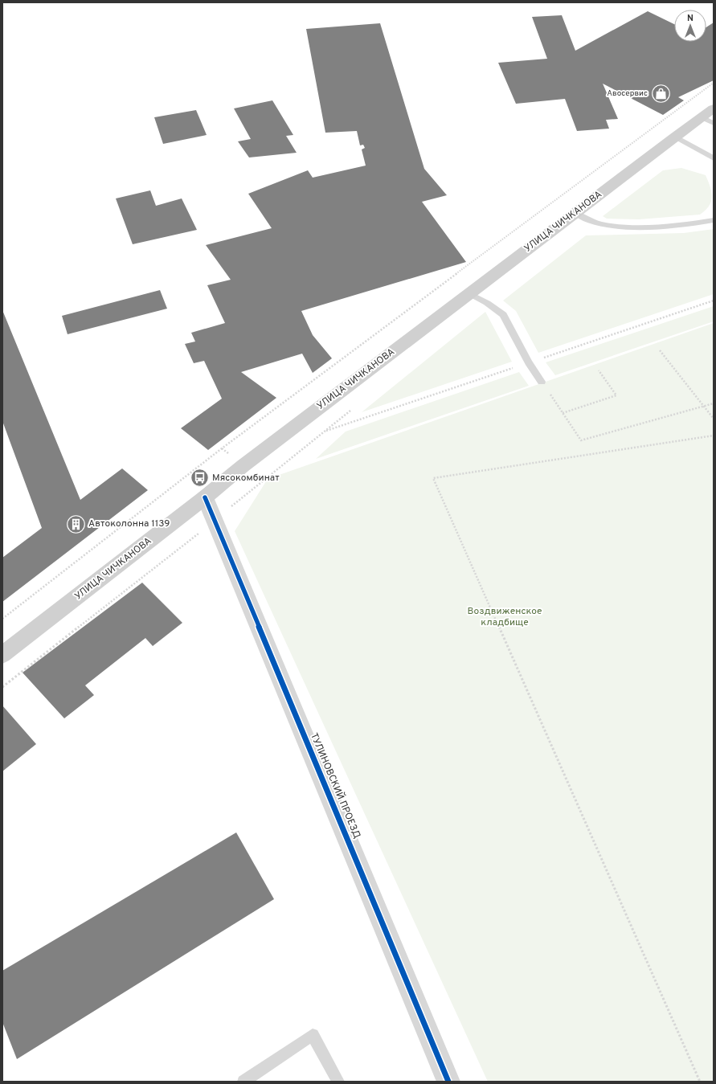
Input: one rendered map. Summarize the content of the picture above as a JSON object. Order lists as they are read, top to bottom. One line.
{"streets":{"main road":["УЛИЦА ЧИЧКАНОВА"],"street":["ТУЛИНОВСКИЙ ПРОЕЗД"]},"crossings":[["УЛИЦА ЧИЧКАНОВА","ТУЛИНОВСКИЙ ПРОЕЗД"]],"parks":["Воздвиженское кладбище"],"places":{"shop":["Авосервис"],"bus stop":["Мясокомбинат"],"building":["Автоколонна 1139"]},"north":"top"}
